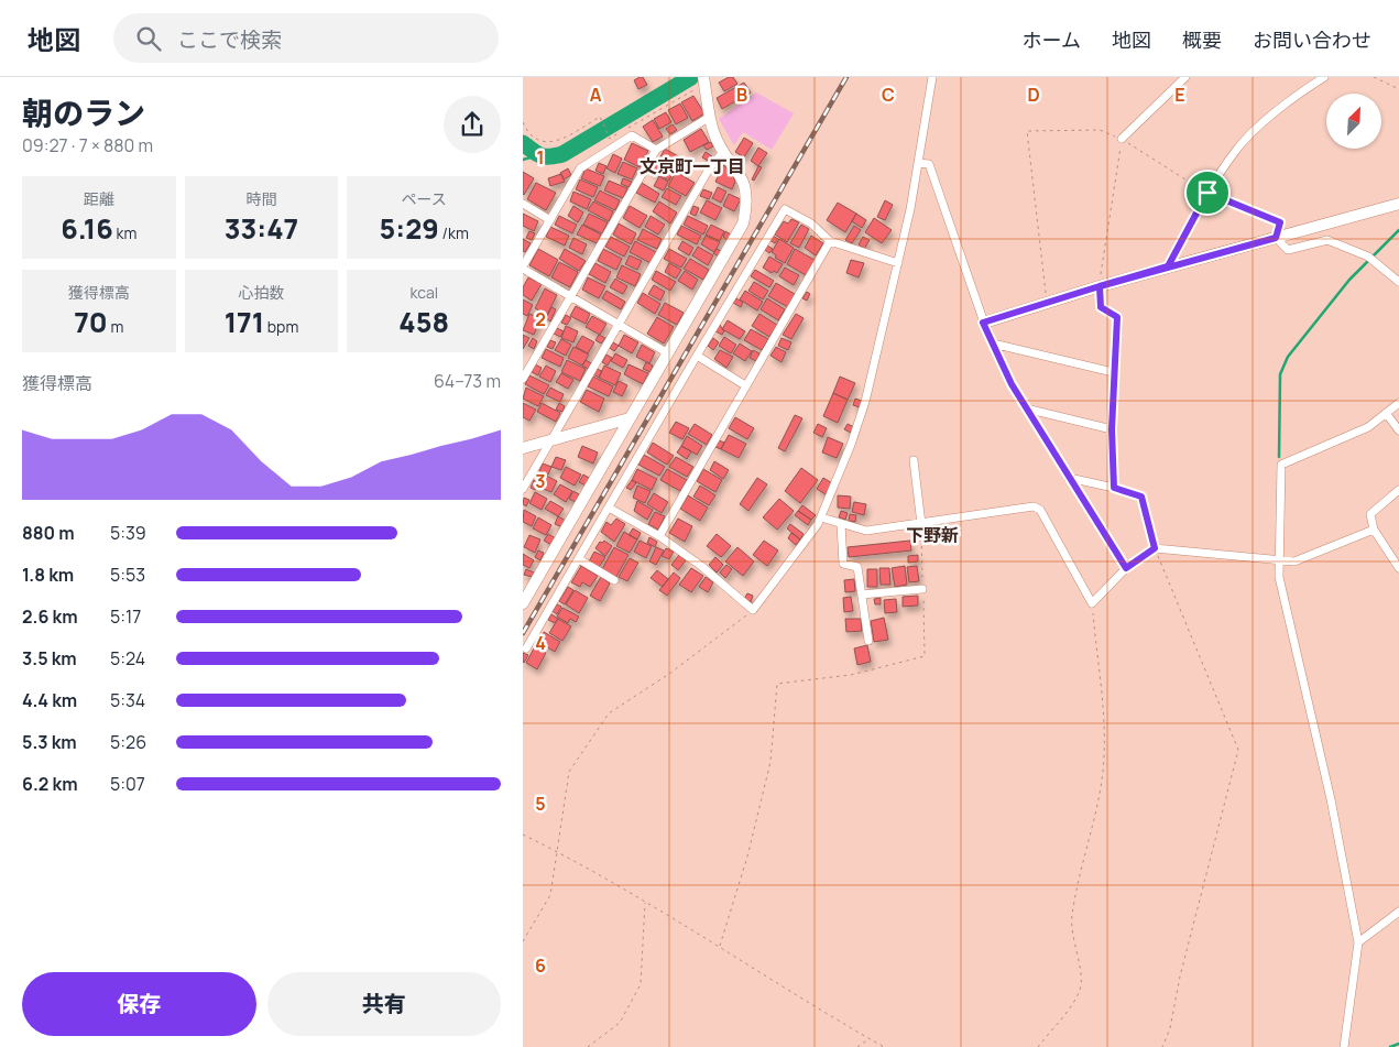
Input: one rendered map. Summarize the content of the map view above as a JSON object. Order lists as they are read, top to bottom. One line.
{"districts":["文京町一丁目","下野新"],"north":"top right","page":{"header":"地図","search":"ここで検索","nav":["ホーム","地図","概要","お問い合わせ"],"heading":["朝のラン","09:27 · 7 × 880 m"],"stats":[["距離","6.16 km"],["時間","33:47"],["ペース","5:29 /km"],["獲得標高","70 m"],["心拍数","171 bpm"],["kcal","458"]],"chart":["獲得標高","64–73 m"],"list":[{"name":"880 m","note":"5:39"},{"name":"1.8 km","note":"5:53"},{"name":"2.6 km","note":"5:17"},{"name":"3.5 km","note":"5:24"},{"name":"4.4 km","note":"5:34"},{"name":"5.3 km","note":"5:26"},{"name":"6.2 km","note":"5:07"}],"buttons":["保存","共有"]},"grid":{"columns":["A","B","C","D","E"],"rows":["1","2","3","4","5","6"]}}
